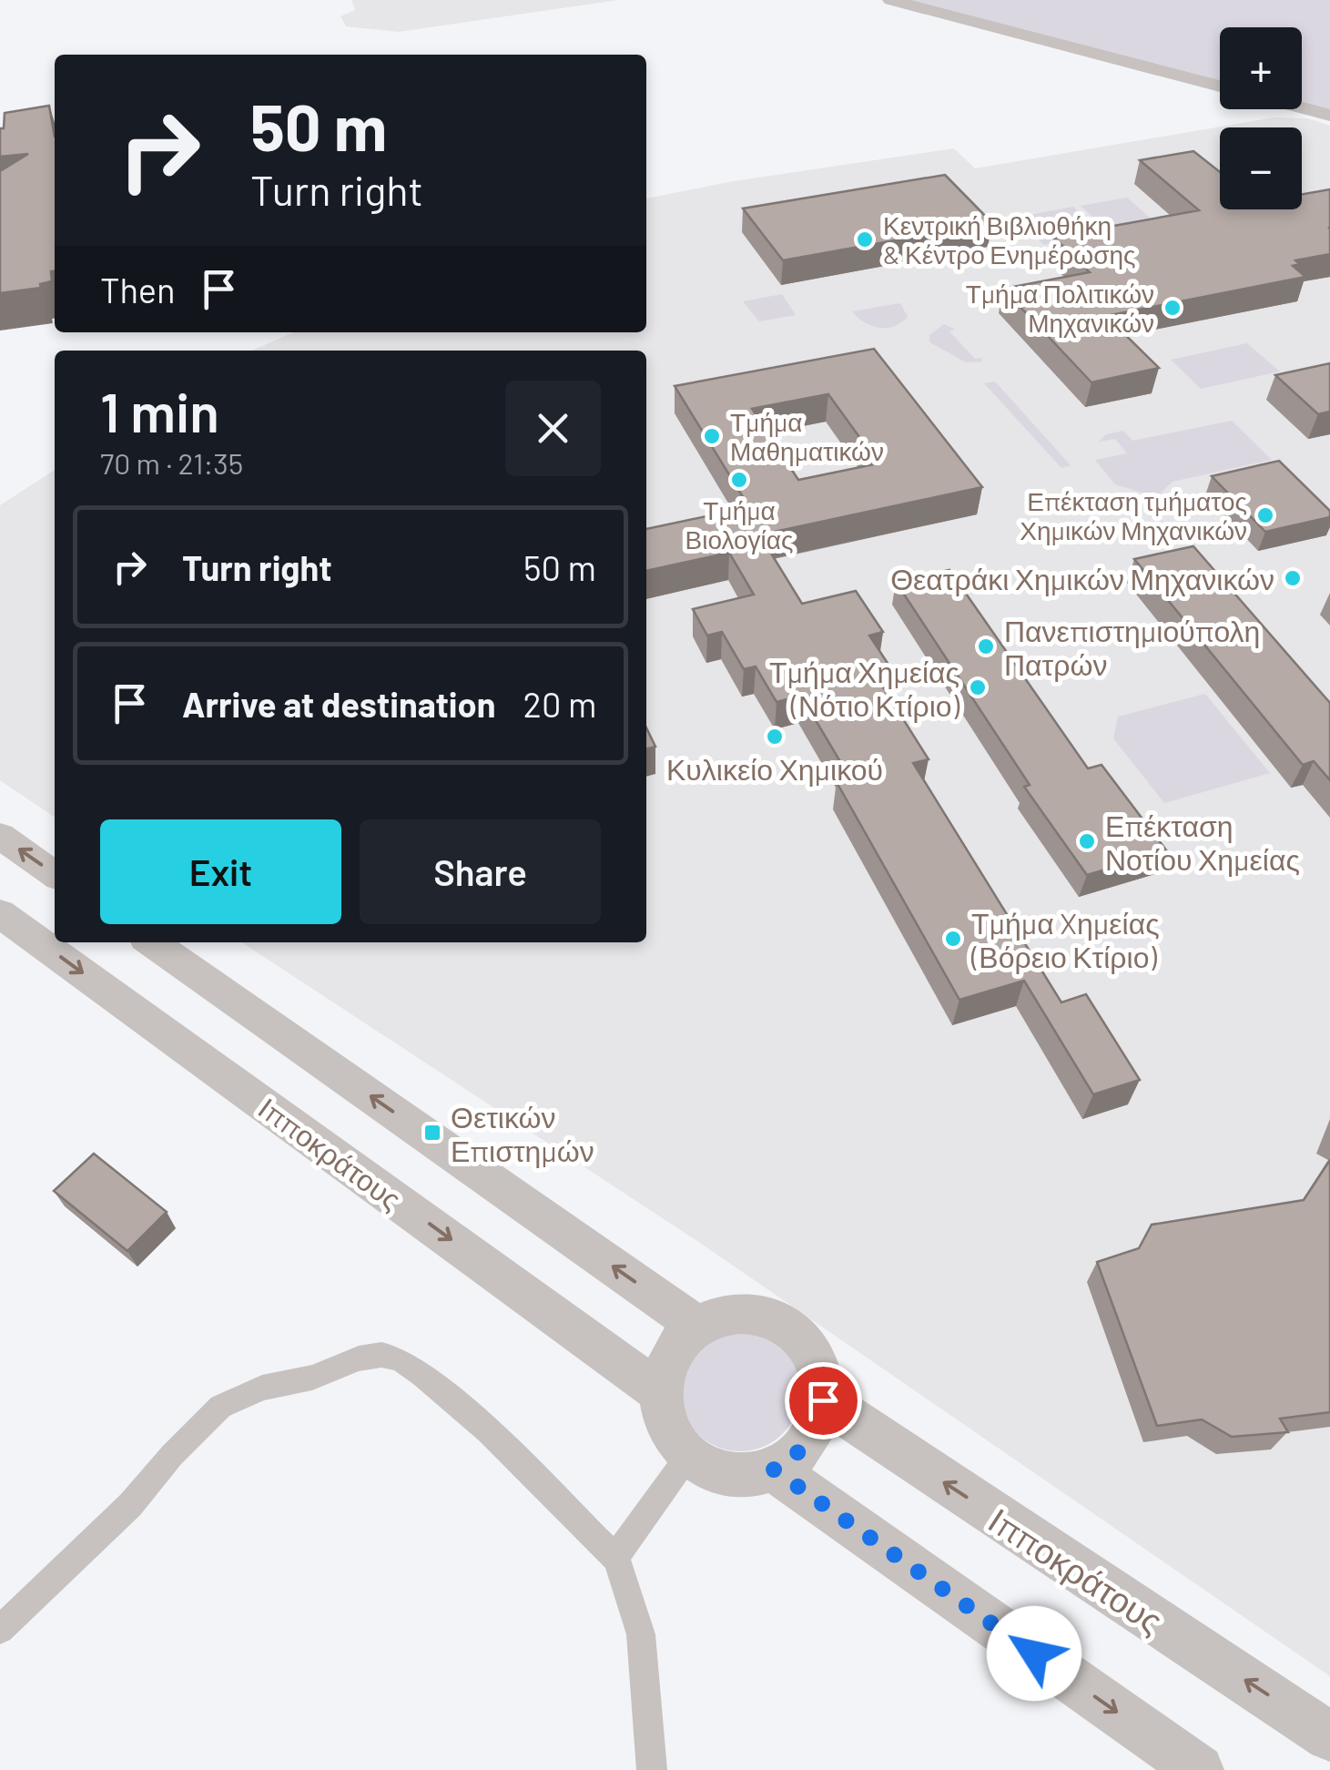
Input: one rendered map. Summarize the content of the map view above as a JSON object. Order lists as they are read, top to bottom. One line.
{"streets":{"street":["Ιπποκράτους"]},"places":{"other":["Κεντρική Βιβλιοθήκη & Κέντρο Ενημέρωσης","Τμήμα Πολιτικών Μηχανικών","Τμήμα Μαθηματικών","Τμήμα Βιολογίας","Επέκταση τμήματος Χημικών Μηχανικών","Θεατράκι Χημικών Μηχανικών","Πανεπιστημιούπολη Πατρών","Τμήμα Χημείας (Νότιο Κτίριο)","Κυλικείο Χημικού","Επέκταση Νοτίου Χημείας","Τμήμα Xημείας (Βόρειο Κτίριο)"],"transit":["Θετικών Επιστημών"]},"page":{"map_buttons":["+","−"],"turn":["50 m","Turn right"],"then":"Then","heading":["1 min","70 m · 21:35"],"list":[{"name":"Turn right","value":"50 m"},{"name":"Arrive at destination","value":"20 m"}],"buttons":["Exit","Share"]}}
